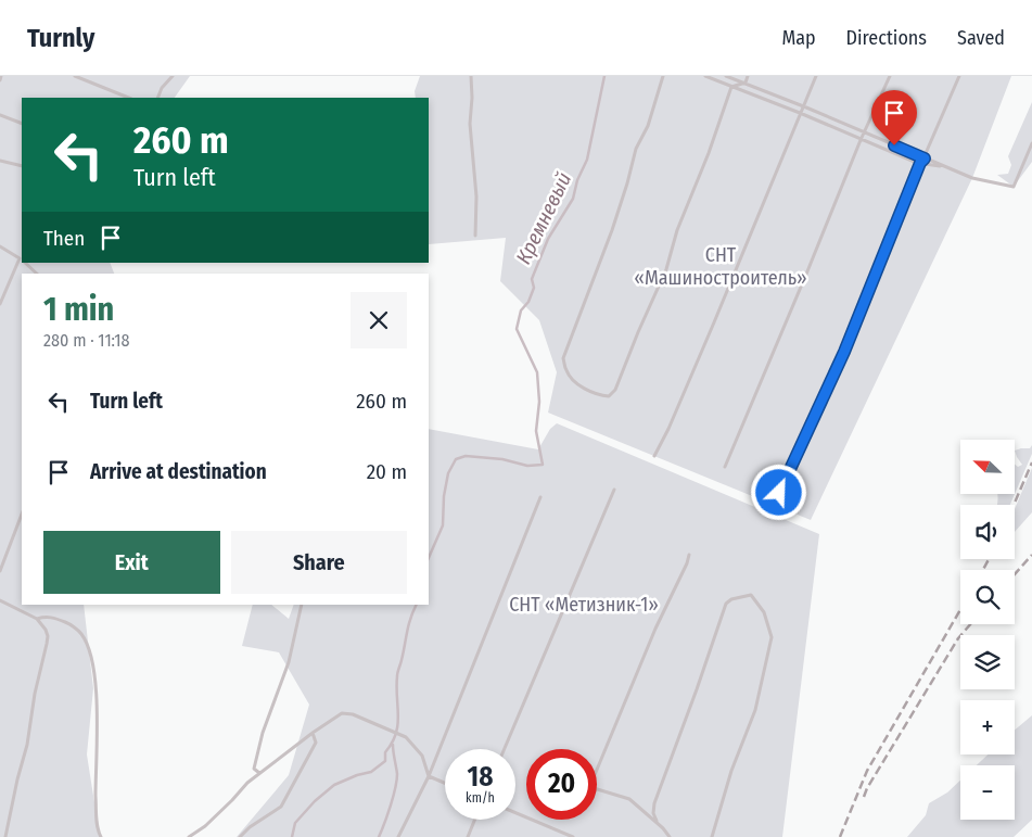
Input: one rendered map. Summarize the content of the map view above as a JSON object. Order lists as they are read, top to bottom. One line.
{"water":["Кремневый"],"parks":["СНТ «Машиностроитель»","СНТ «Метизник-1»"],"north":"top left","page":{"header":"Turnly","nav":["Map","Directions","Saved"],"turn":["260 m","Turn left"],"then":"Then","heading":["1 min","280 m · 11:18"],"list":[{"name":"Turn left","value":"260 m"},{"name":"Arrive at destination","value":"20 m"}],"map_buttons":["+","−"],"buttons":["Exit","Share"],"speed":"18 km/h","limit":"20"}}
